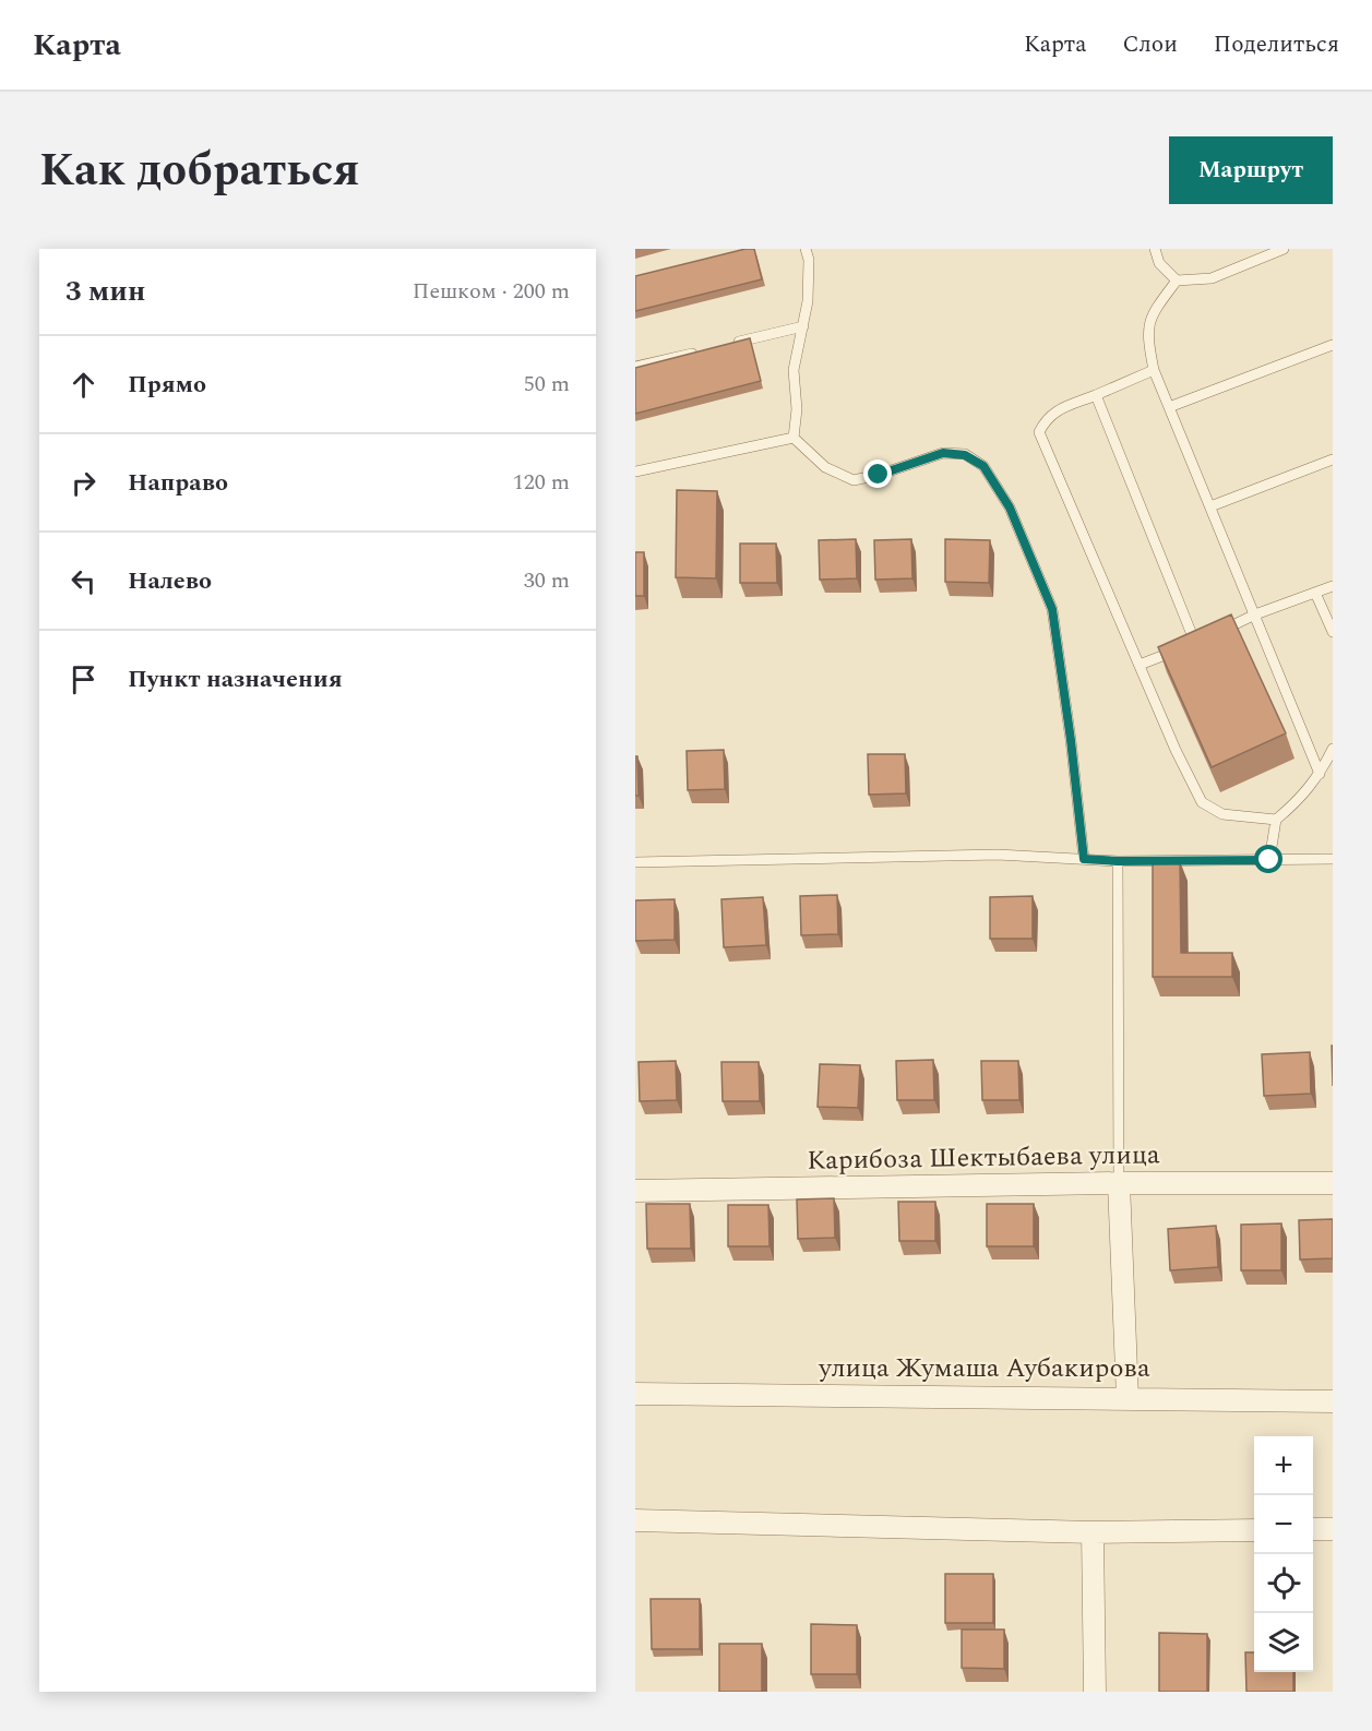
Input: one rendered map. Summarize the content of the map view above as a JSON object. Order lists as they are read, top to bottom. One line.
{"streets":{"street":["Карибоза Шектыбаева улица","улица Жумаша Аубакирова"]},"page":{"header":"Карта","nav":["Карта","Слои","Поделиться"],"title":"Как добраться","buttons":"Маршрут","heading":["3 мин","Пешком · 200 m"],"list":[["Прямо","50 m"],["Направо","120 m"],["Налево","30 m"],"Пункт назначения"],"map_buttons":["+","−"]}}
